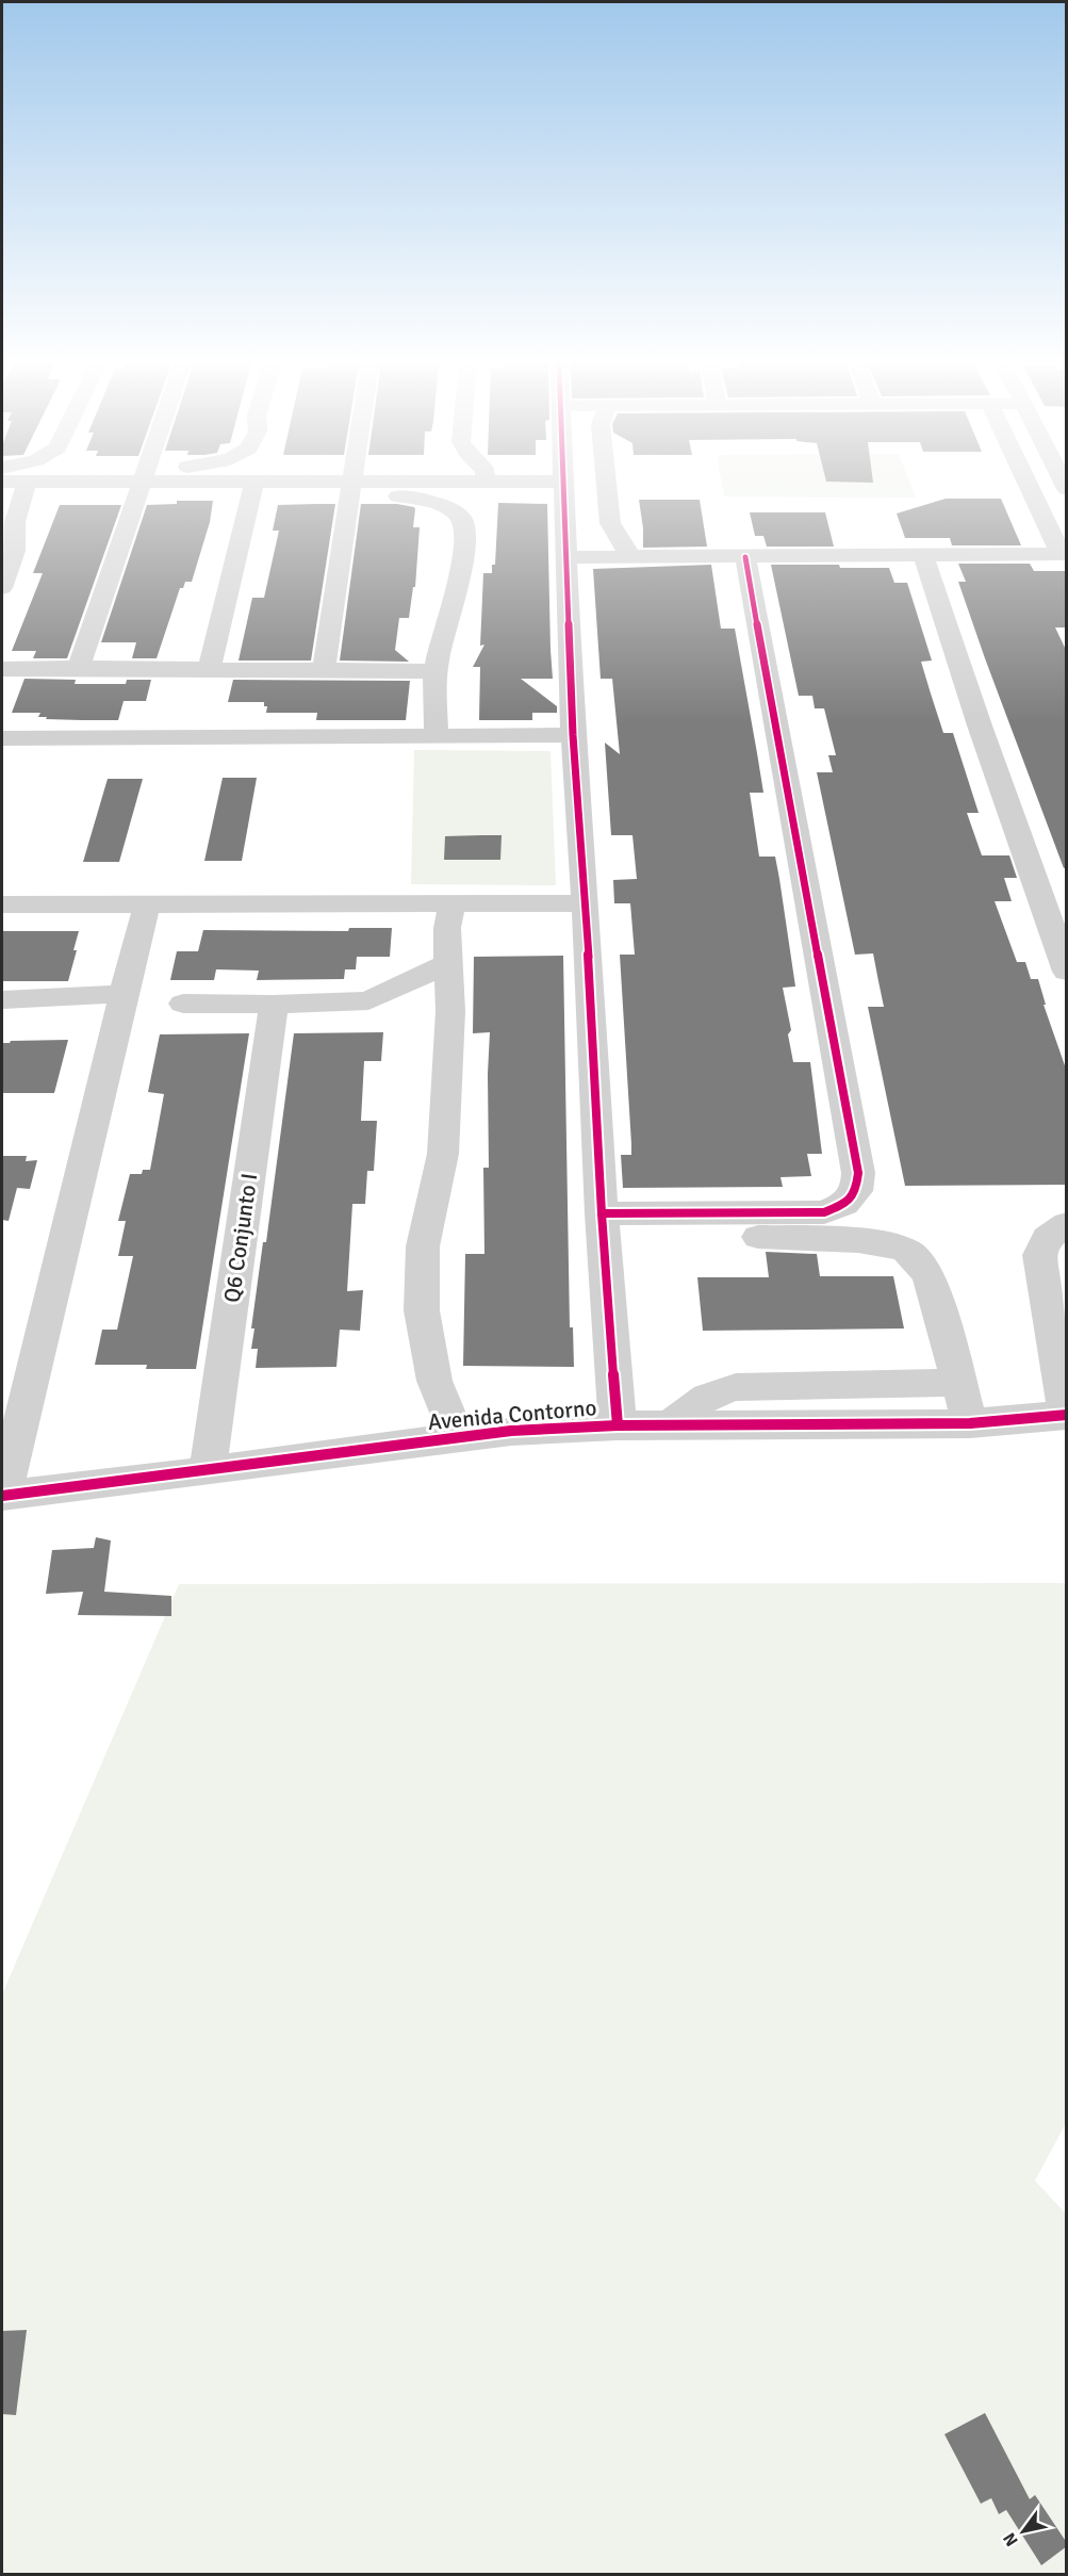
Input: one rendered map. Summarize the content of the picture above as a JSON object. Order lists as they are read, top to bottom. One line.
{"streets":{"street":["Q6 Conjunto I","Avenida Contorno"]},"crossings":[["Q6 Conjunto I","Avenida Contorno"]],"north":"bottom left"}
